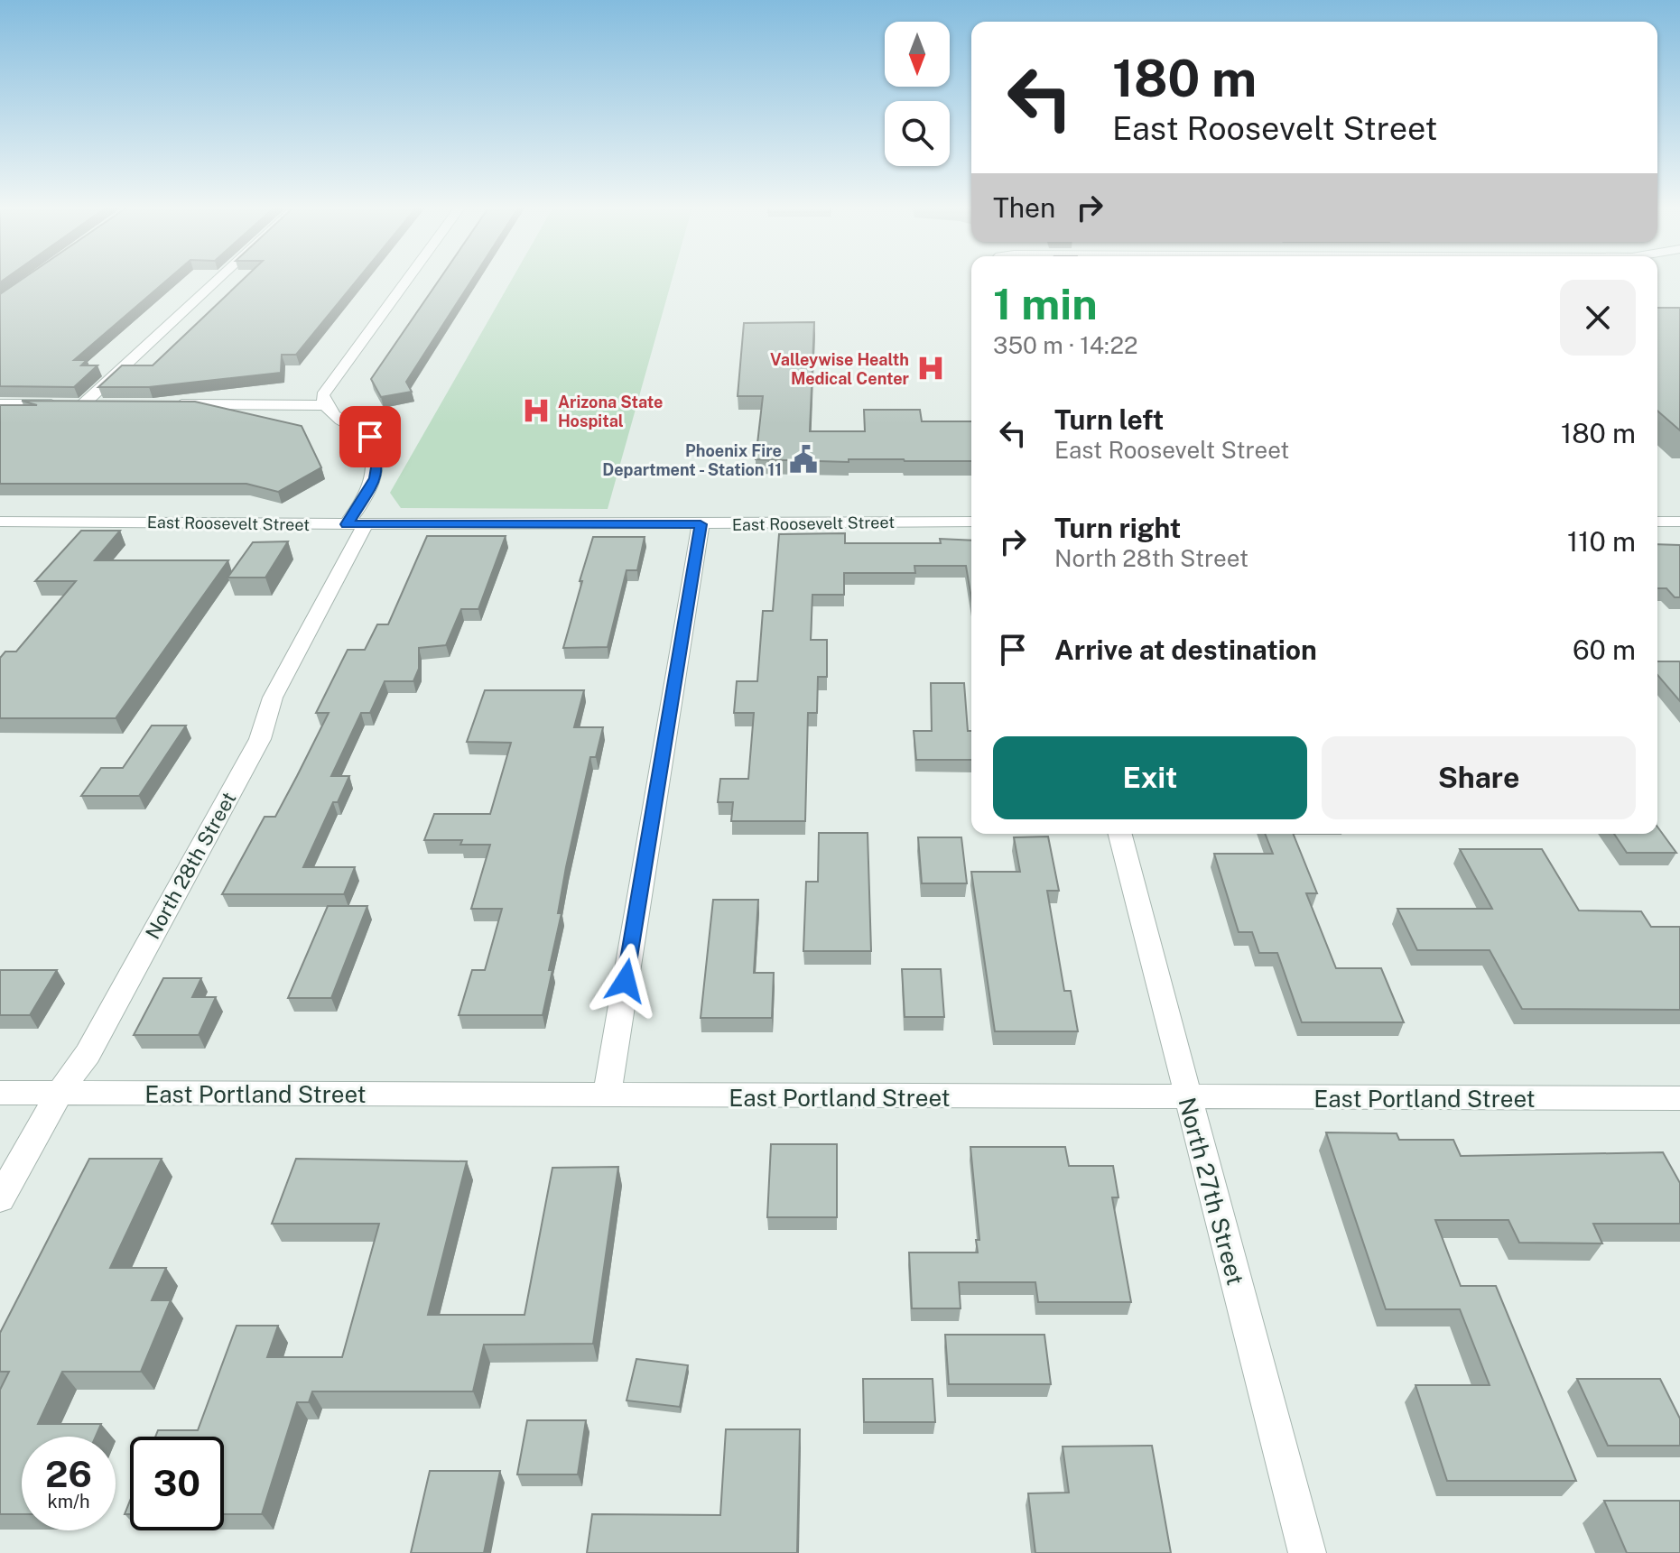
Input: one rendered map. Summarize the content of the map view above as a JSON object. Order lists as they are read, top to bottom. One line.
{"streets":{"street":["East Roosevelt Street","North 28th Street","East Portland Street","North 27th Street"]},"crossings":[["East Roosevelt Street","North 28th Street"],["North 28th Street","East Portland Street"],["East Portland Street","North 27th Street"]],"places":{"hospital":["Valleywise Health Medical Center","Arizona State Hospital"],"public building":["Phoenix Fire Department - Station 11"]},"north":"bottom","page":{"turn":["180 m","East Roosevelt Street"],"then":"Then","heading":["1 min","350 m · 14:22"],"list":[{"name":"Turn left","note":"East Roosevelt Street","value":"180 m"},{"name":"Turn right","note":"North 28th Street","value":"110 m"},{"name":"Arrive at destination","value":"60 m"}],"buttons":["Exit","Share"],"speed":"26 km/h","limit":"30"}}
